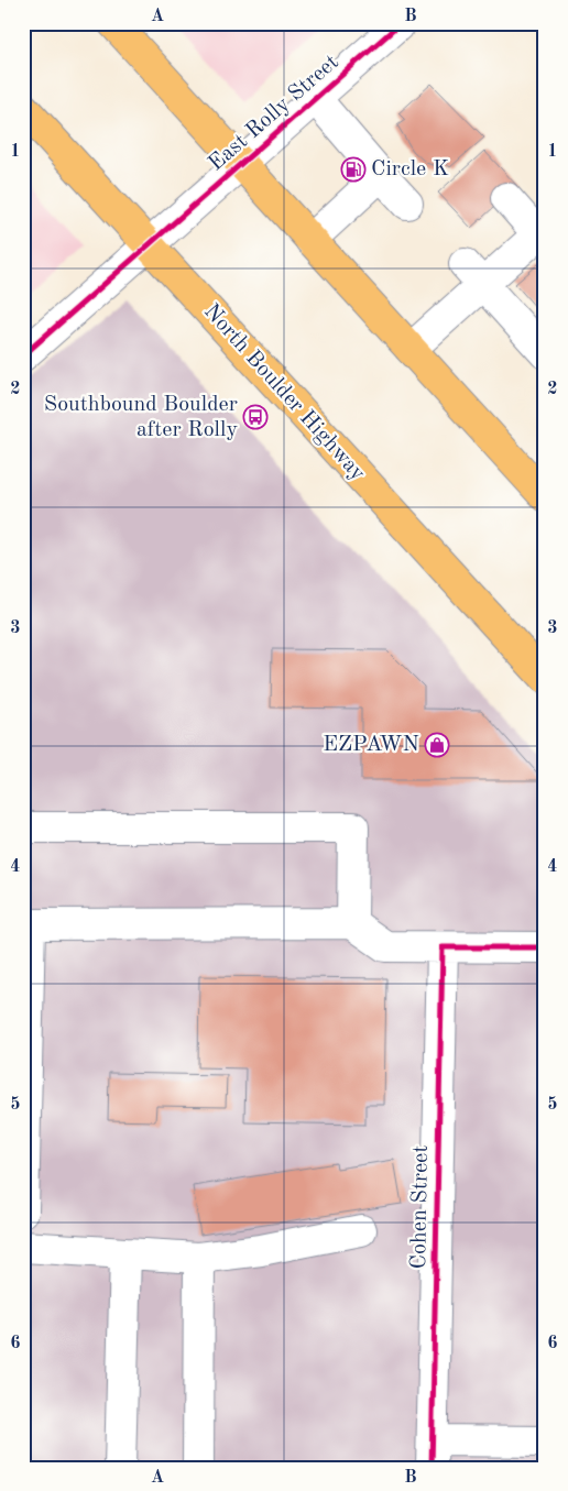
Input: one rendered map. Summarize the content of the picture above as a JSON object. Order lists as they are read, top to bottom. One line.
{"streets":{"main road":["North Boulder Highway"],"street":["East Rolly Street","Cohen Street"]},"crossings":[["East Rolly Street","North Boulder Highway"]],"places":{"fuel station":["Circle K"],"bus stop":["Southbound Boulder after Rolly"],"shop":["EZPAWN"]},"grid":{"columns":["A","B"],"rows":["1","2","3","4","5","6"]}}
